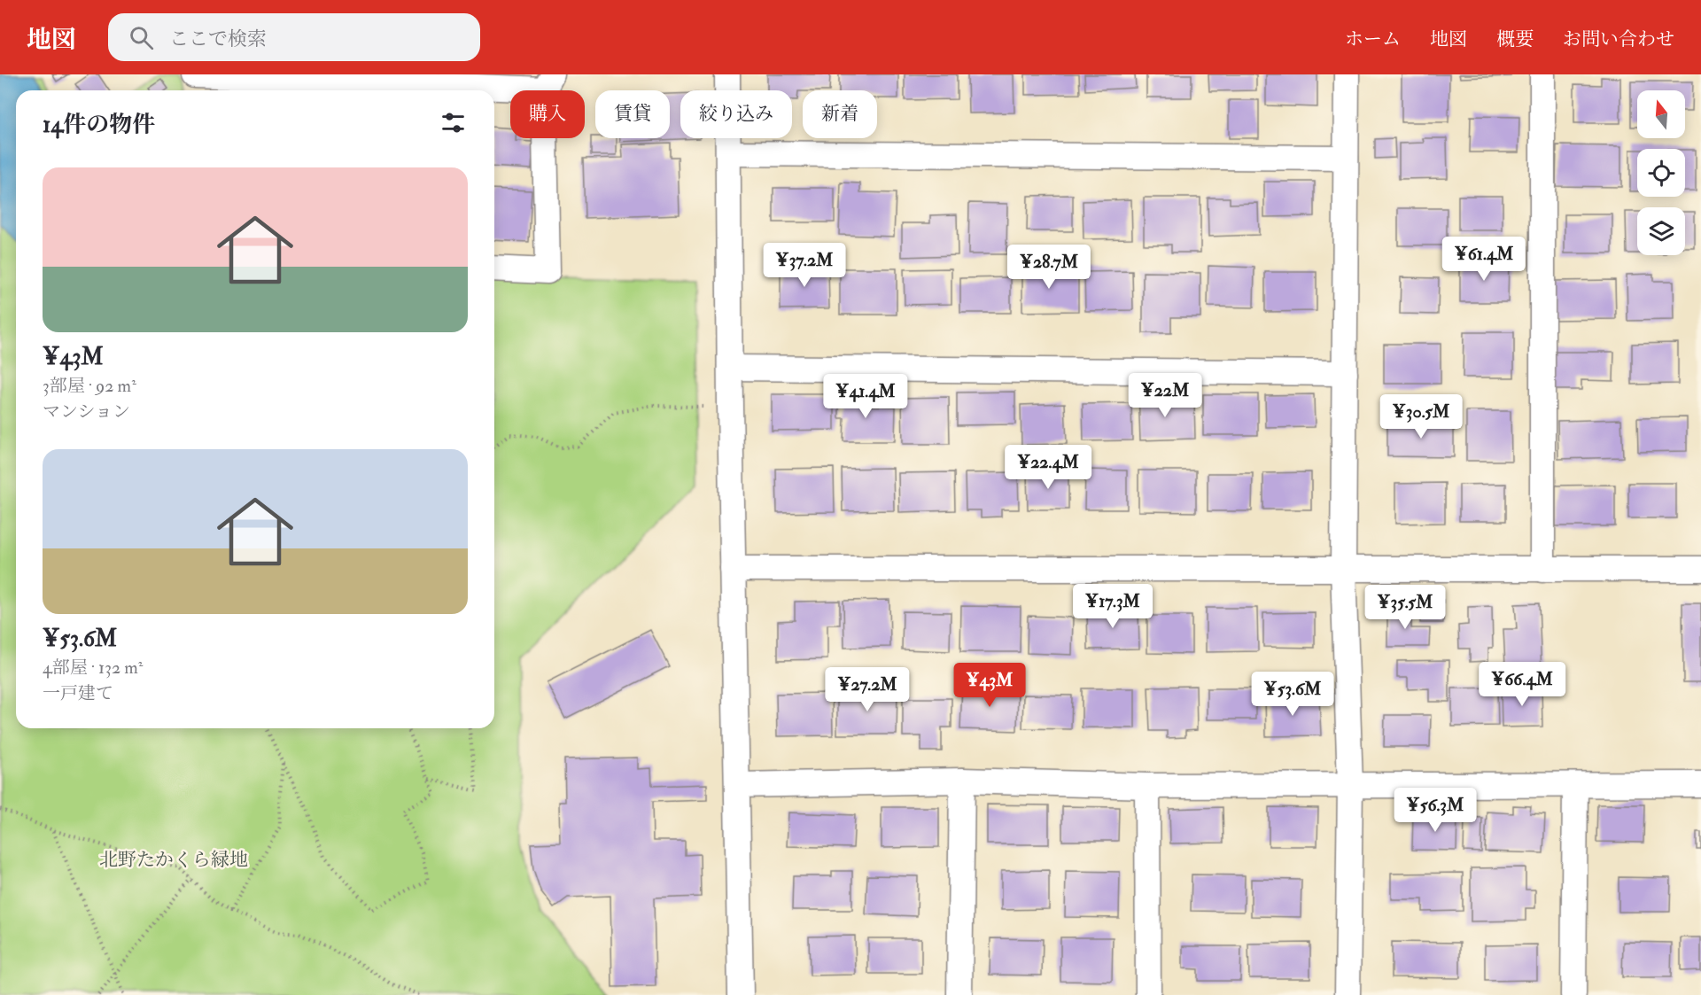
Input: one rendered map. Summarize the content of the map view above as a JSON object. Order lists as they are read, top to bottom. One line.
{"parks":["北野たかくら緑地"],"north":"top","page":{"header":"地図","search":"ここで検索","nav":["ホーム","地図","概要","お問い合わせ"],"chip":["購入","賃貸","絞り込み","新着"],"heading":"14件の物件","list":[{"name":"¥43M","note":"3部屋 · 92 m² · マンション"},{"name":"¥53.6M","note":"4部屋 · 132 m² · 一戸建て"}],"price":["¥61.4M","¥37.2M","¥28.7M","¥22M","¥41.4M","¥30.5M","¥22.4M","¥17.3M","¥35.5M","¥66.4M","¥43M","¥27.2M","¥53.6M","¥56.3M"]}}
